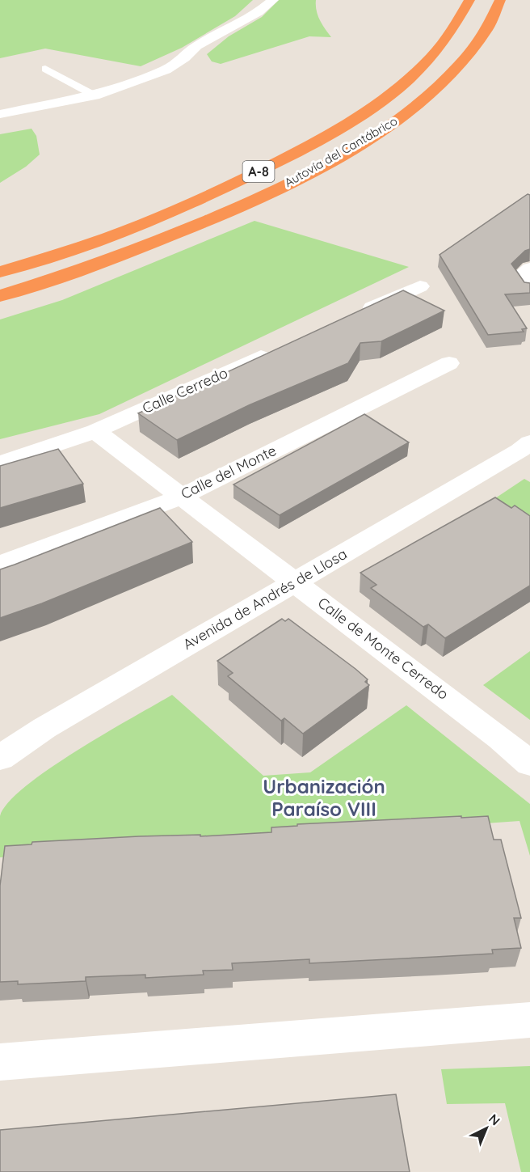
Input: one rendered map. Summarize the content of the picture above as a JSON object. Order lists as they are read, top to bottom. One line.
{"streets":{"highway":["Autovía del Cantábrico","A-8"],"street":["Calle Cerredo","Calle del Monte","Avenida de Andrés de Llosa","Calle de Monte Cerredo"]},"crossings":[["Calle Cerredo","Calle de Monte Cerredo"],["Calle del Monte","Calle de Monte Cerredo"],["Avenida de Andrés de Llosa","Calle de Monte Cerredo"]],"districts":["Urbanización Paraíso VIII"],"north":"top right"}
